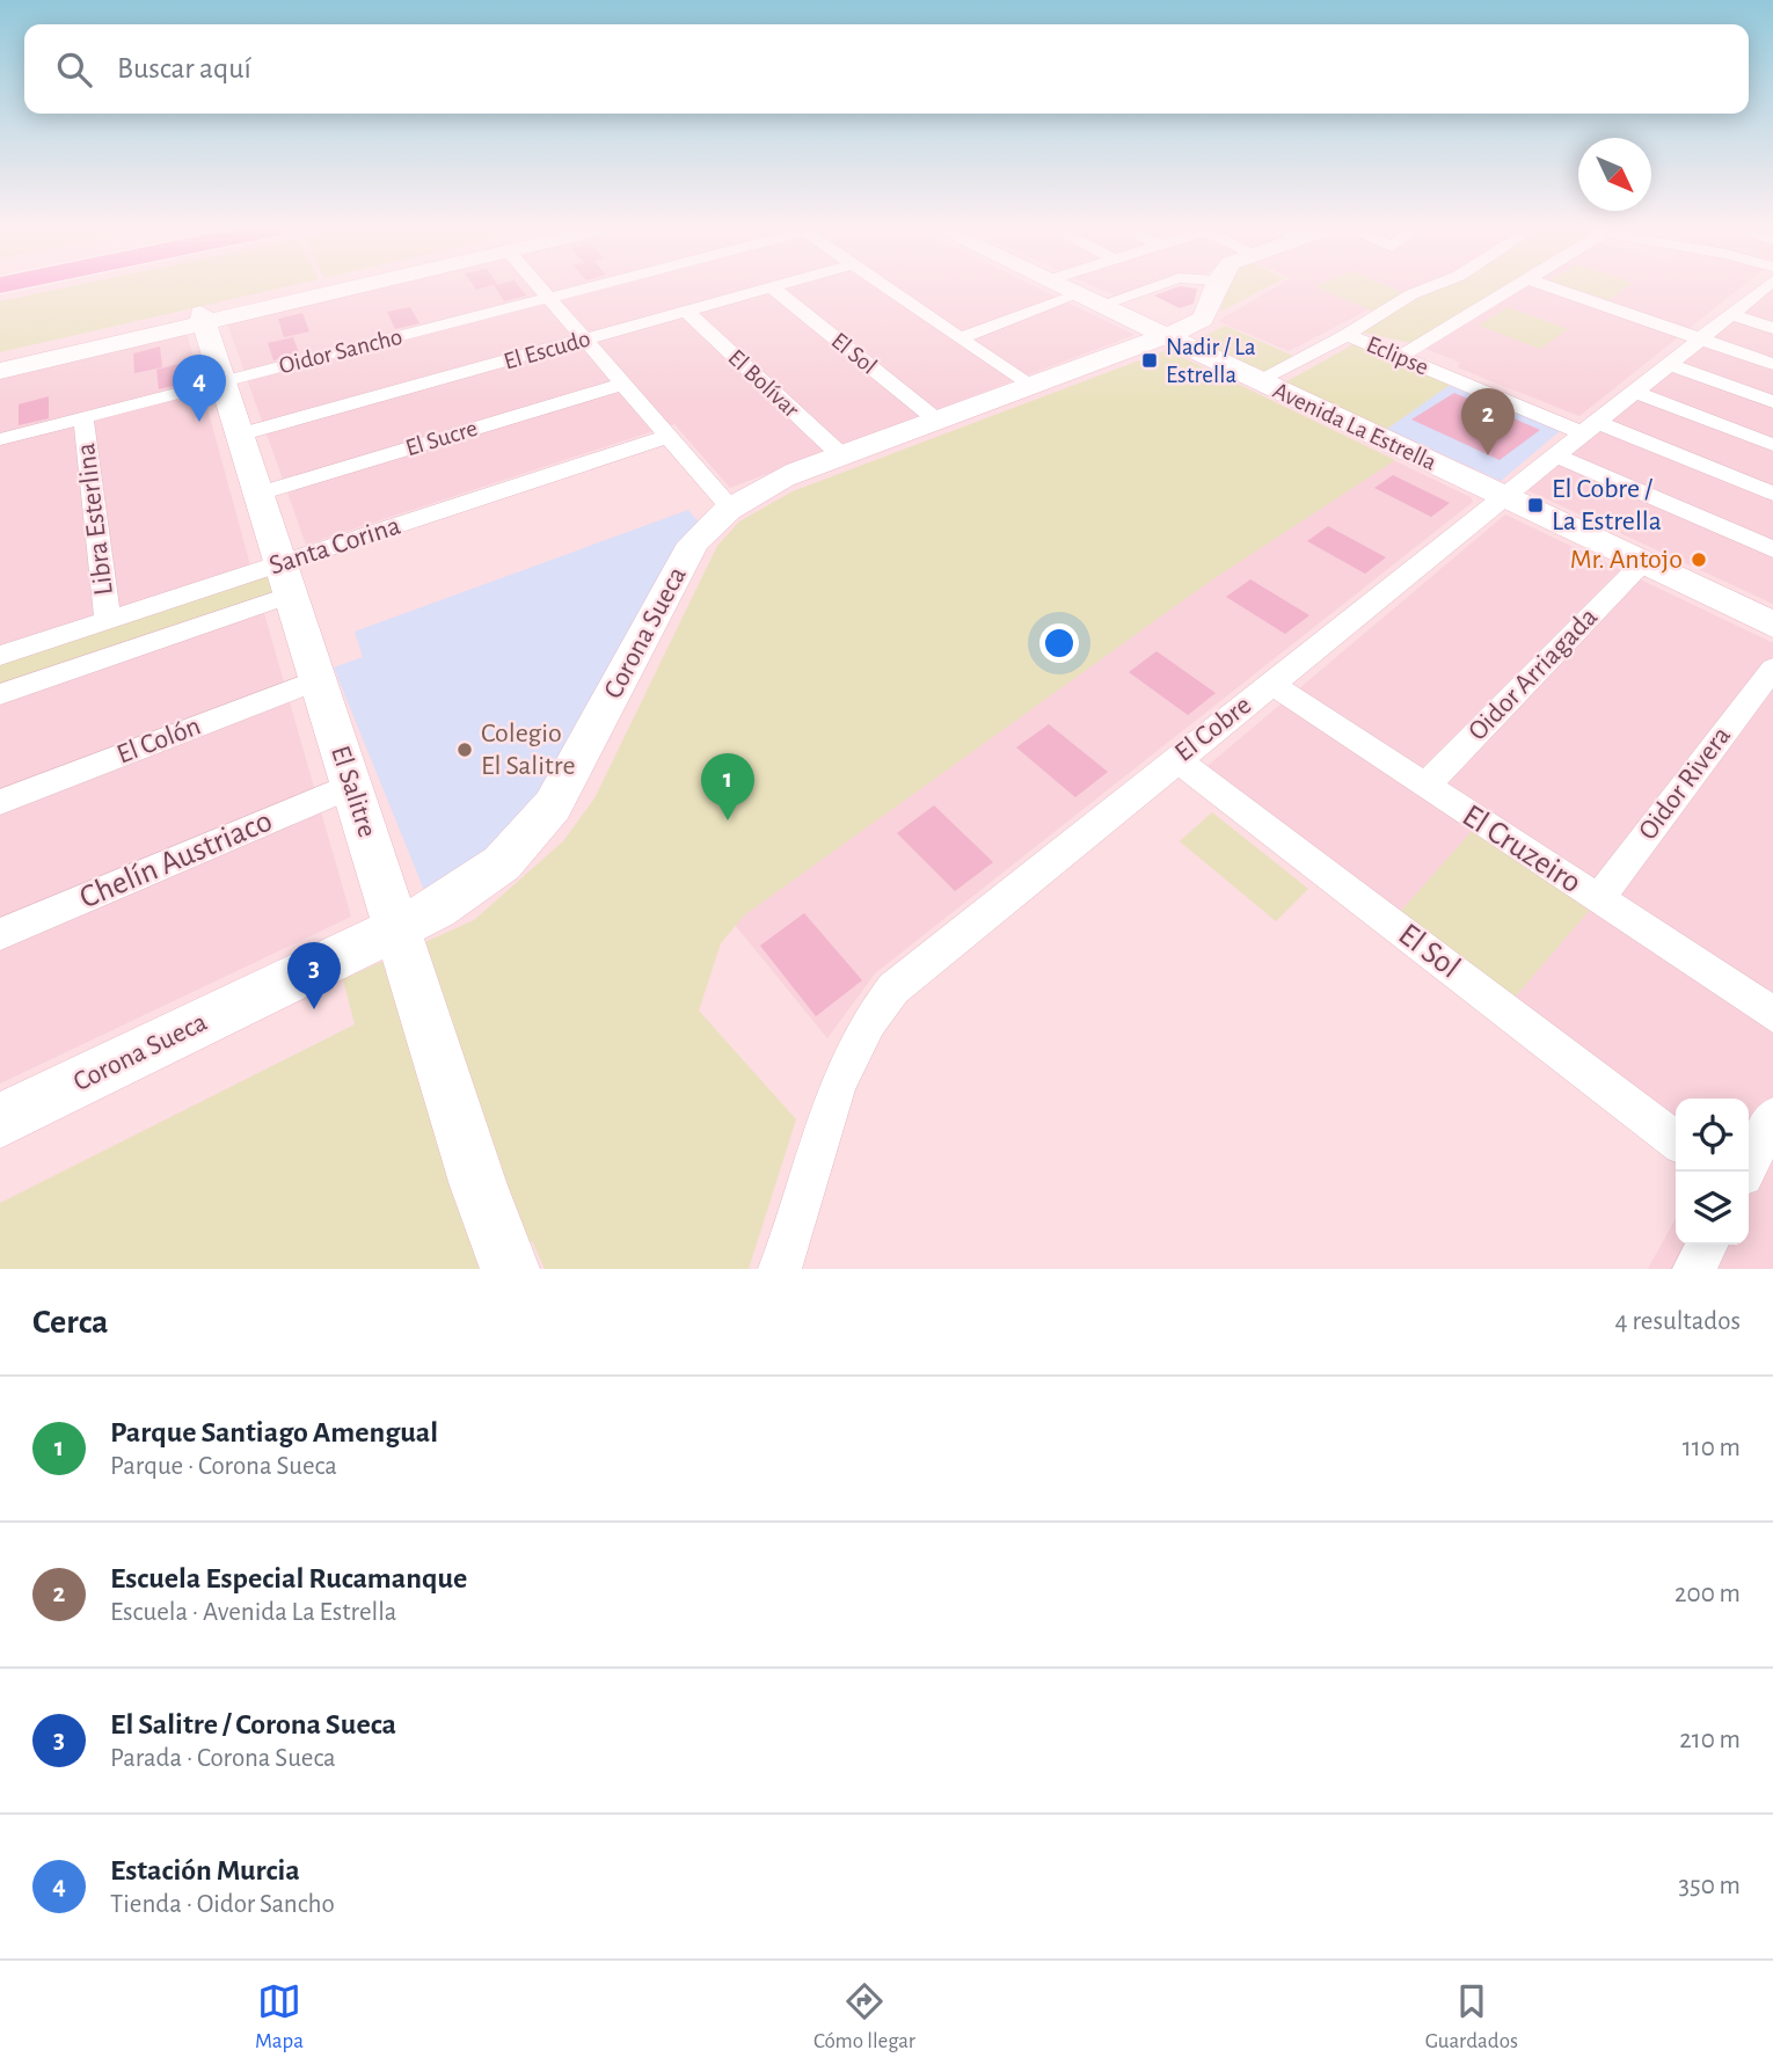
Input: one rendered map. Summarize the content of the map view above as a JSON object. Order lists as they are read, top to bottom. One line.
{"streets":{"street":["El Escudo","Oidor Sancho","El Sol","Eclipse","El Bolívar","Avenida La Estrella","El Sucre","Libra Esterlina","Santa Corina","Corona Sueca","Oidor Arriagada","El Cobre","El Colón","Oidor Rivera","El Salitre","El Cruzeiro","Chelín Austriaco"]},"crossings":[["El Escudo","El Sol"],["El Escudo","El Bolívar"],["El Escudo","El Salitre"],["Oidor Sancho","Libra Esterlina"],["Oidor Sancho","El Salitre"],["El Sol","Corona Sueca"],["El Sol","El Cobre"],["Eclipse","El Cobre"],["El Bolívar","Corona Sueca"],["Avenida La Estrella","Corona Sueca"],["Avenida La Estrella","Oidor Arriagada"],["Avenida La Estrella","El Cobre"],["El Sucre","El Salitre"],["Libra Esterlina","Santa Corina"],["Santa Corina","El Salitre"],["Corona Sueca","El Salitre"],["Oidor Arriagada","El Cruzeiro"],["El Cobre","El Cruzeiro"],["El Colón","El Salitre"],["Oidor Rivera","El Cruzeiro"],["El Salitre","Chelín Austriaco"]],"places":{"transit":["Nadir / La Estrella","El Cobre / La Estrella"],"other":["Mr. Antojo","Colegio El Salitre"]},"north":"bottom right","page":{"search":"Buscar aquí","pins":["4","2","1","3"],"heading":["Cerca","4 resultados"],"list":[{"mark":"1","name":"Parque Santiago Amengual","note":"Parque · Corona Sueca","value":"110 m"},{"mark":"2","name":"Escuela Especial Rucamanque","note":"Escuela · Avenida La Estrella","value":"200 m"},{"mark":"3","name":"El Salitre / Corona Sueca","note":"Parada · Corona Sueca","value":"210 m"},{"mark":"4","name":"Estación Murcia","note":"Tienda · Oidor Sancho","value":"350 m"}],"nav":["Mapa","Cómo llegar","Guardados"]}}
